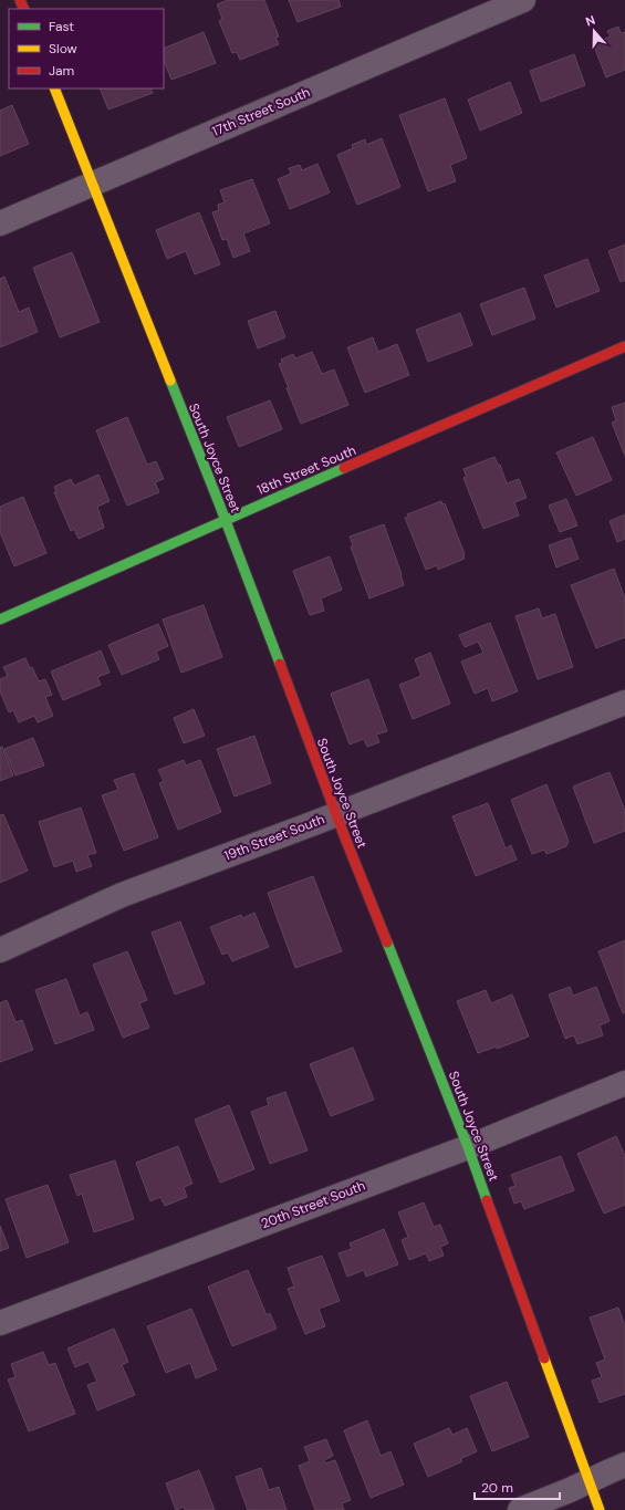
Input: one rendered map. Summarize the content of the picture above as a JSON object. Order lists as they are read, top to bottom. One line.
{"streets":{"street":["17th Street South","South Joyce Street","18th Street South","19th Street South","20th Street South"]},"crossings":[["17th Street South","South Joyce Street"],["South Joyce Street","18th Street South"],["South Joyce Street","19th Street South"],["South Joyce Street","20th Street South"]],"legend":["Fast","Slow","Jam"],"scale_bar":"20 m","north":"top"}
